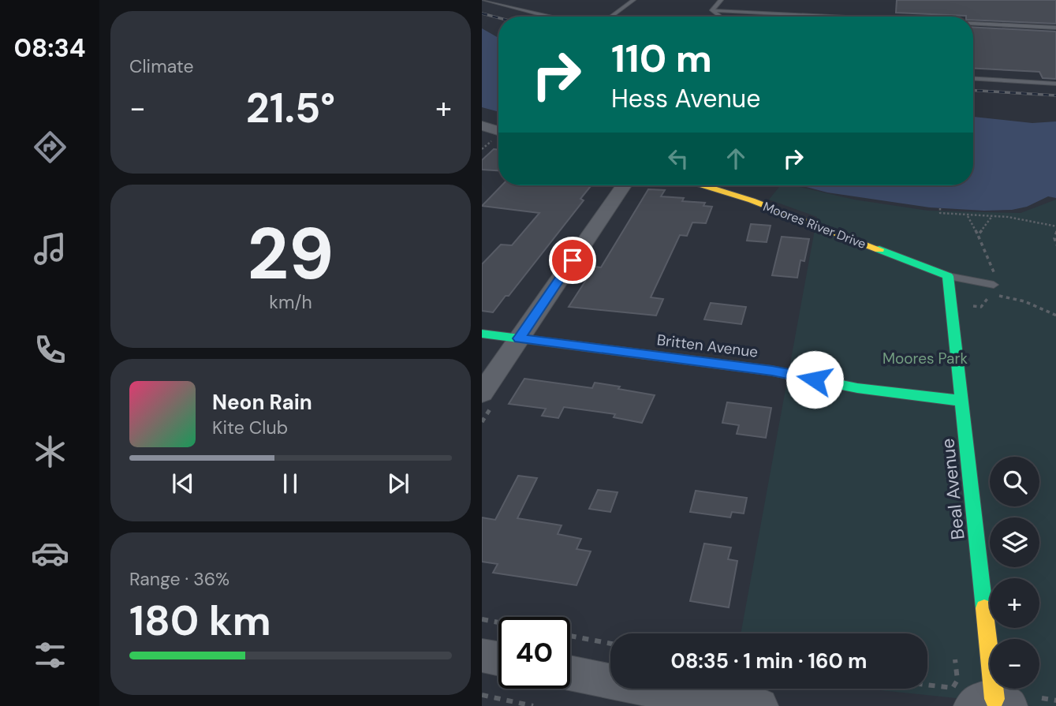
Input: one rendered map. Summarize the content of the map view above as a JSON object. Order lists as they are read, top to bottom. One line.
{"streets":{"street":["Moores River Drive","Britten Avenue","Beal Avenue"]},"crossings":[["Moores River Drive","Beal Avenue"],["Britten Avenue","Beal Avenue"]],"parks":["Moores Park"],"page":{"tabs":"08:34","tile":["Climate",["29","km/h"],["Range · 36%","180 km"]],"turn":["110 m","Hess Avenue"],"heat":["−","21.5°","+"],"song":["Neon Rain","Kite Club"],"map_buttons":["+","−"],"limit":"40","trip":"08:35 · 1 min · 160 m"}}
